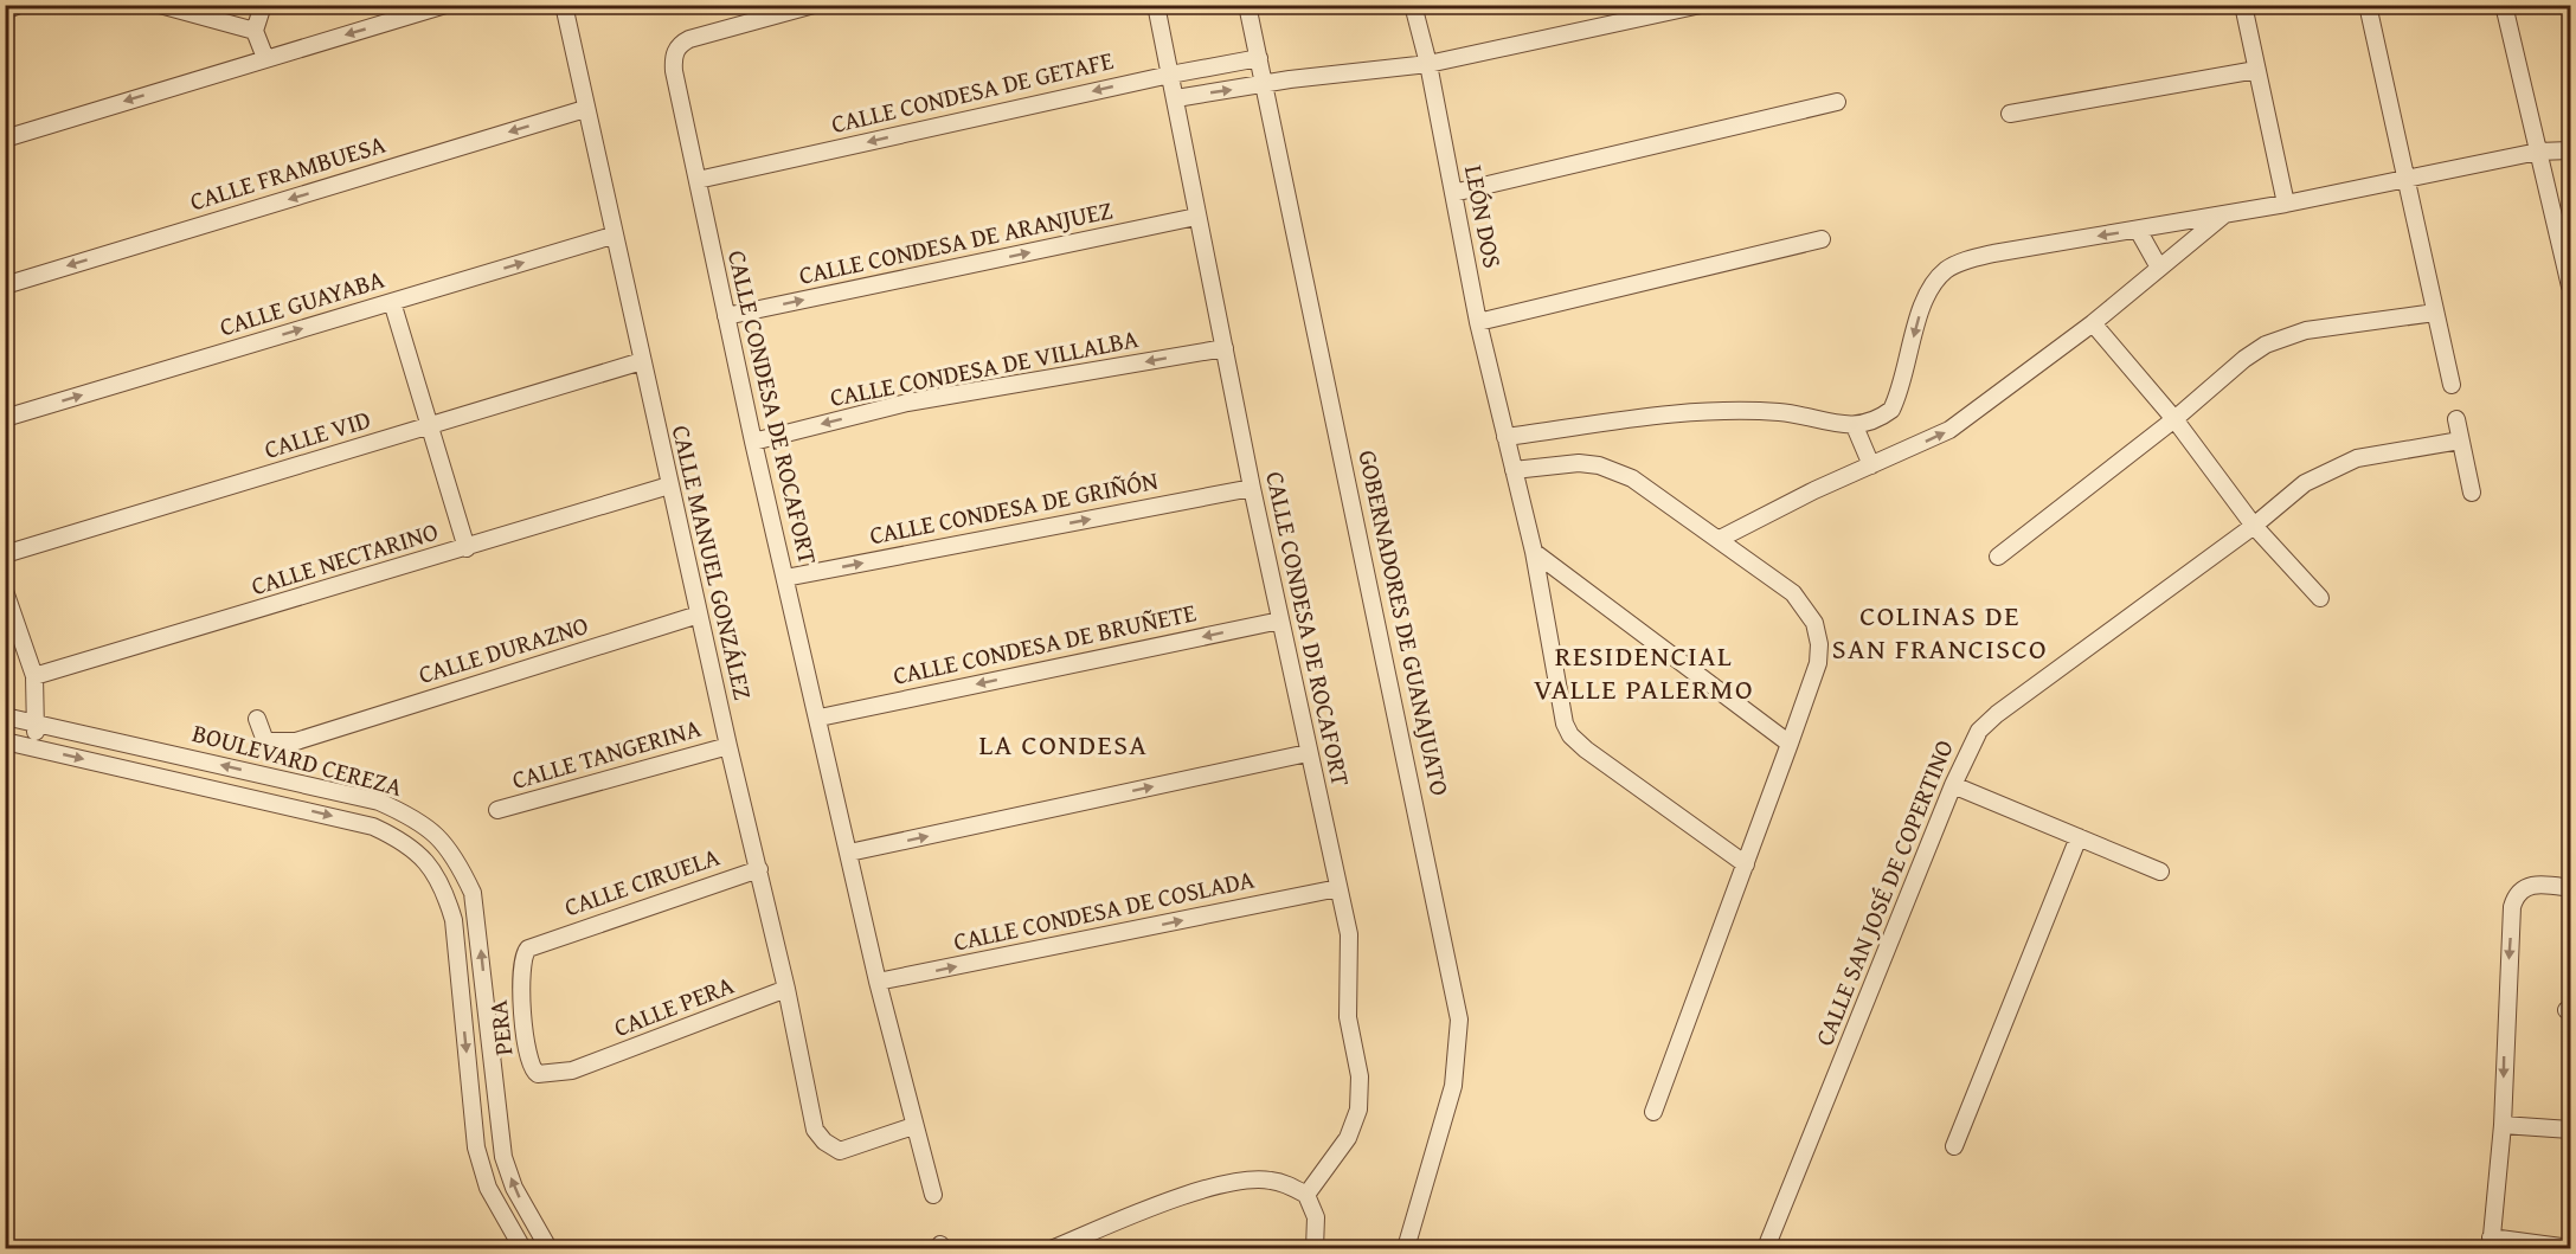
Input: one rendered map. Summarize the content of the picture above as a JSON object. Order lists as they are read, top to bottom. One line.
{"streets":{"street":["CALLE CONDESA DE GETAFE","CALLE FRAMBUESA","LEÓN DOS","CALLE CONDESA DE ARANJUEZ","CALLE GUAYABA","CALLE CONDESA DE VILLALBA","CALLE CONDESA DE ROCAFORT","CALLE VID","CALLE CONDESA DE GRIÑÓN","CALLE NECTARINO","CALLE MANUEL GONZÁLEZ","GOBERNADORES DE GUANAJUATO","CALLE CONDESA DE BRUÑETE","CALLE DURAZNO","CALLE TANGERINA","BOULEVARD CEREZA","CALLE CIRUELA","CALLE SAN JOSÉ DE COPERTINO","CALLE CONDESA DE COSLADA","CALLE PERA","PERA"]},"crossings":[["CALLE CONDESA DE GETAFE","CALLE CONDESA DE ROCAFORT"],["CALLE CONDESA DE GETAFE","GOBERNADORES DE GUANAJUATO"],["CALLE FRAMBUESA","CALLE MANUEL GONZÁLEZ"],["CALLE CONDESA DE ARANJUEZ","CALLE CONDESA DE ROCAFORT"],["CALLE GUAYABA","CALLE MANUEL GONZÁLEZ"],["CALLE CONDESA DE VILLALBA","CALLE CONDESA DE ROCAFORT"],["CALLE CONDESA DE ROCAFORT","CALLE CONDESA DE GRIÑÓN"],["CALLE CONDESA DE ROCAFORT","CALLE MANUEL GONZÁLEZ"],["CALLE CONDESA DE ROCAFORT","CALLE CONDESA DE BRUÑETE"],["CALLE CONDESA DE ROCAFORT","CALLE CONDESA DE COSLADA"],["CALLE VID","CALLE MANUEL GONZÁLEZ"],["CALLE NECTARINO","CALLE MANUEL GONZÁLEZ"],["CALLE MANUEL GONZÁLEZ","CALLE DURAZNO"],["CALLE MANUEL GONZÁLEZ","CALLE TANGERINA"],["CALLE MANUEL GONZÁLEZ","CALLE CIRUELA"],["CALLE MANUEL GONZÁLEZ","CALLE PERA"],["CALLE CIRUELA","PERA"],["CALLE PERA","PERA"]],"one_way":["CALLE CONDESA DE GETAFE","CALLE CONDESA DE ARANJUEZ","CALLE GUAYABA","CALLE CONDESA DE VILLALBA","CALLE CONDESA DE GRIÑÓN"],"districts":["COLINAS DE SAN FRANCISCO","RESIDENCIAL VALLE PALERMO","LA CONDESA"]}
